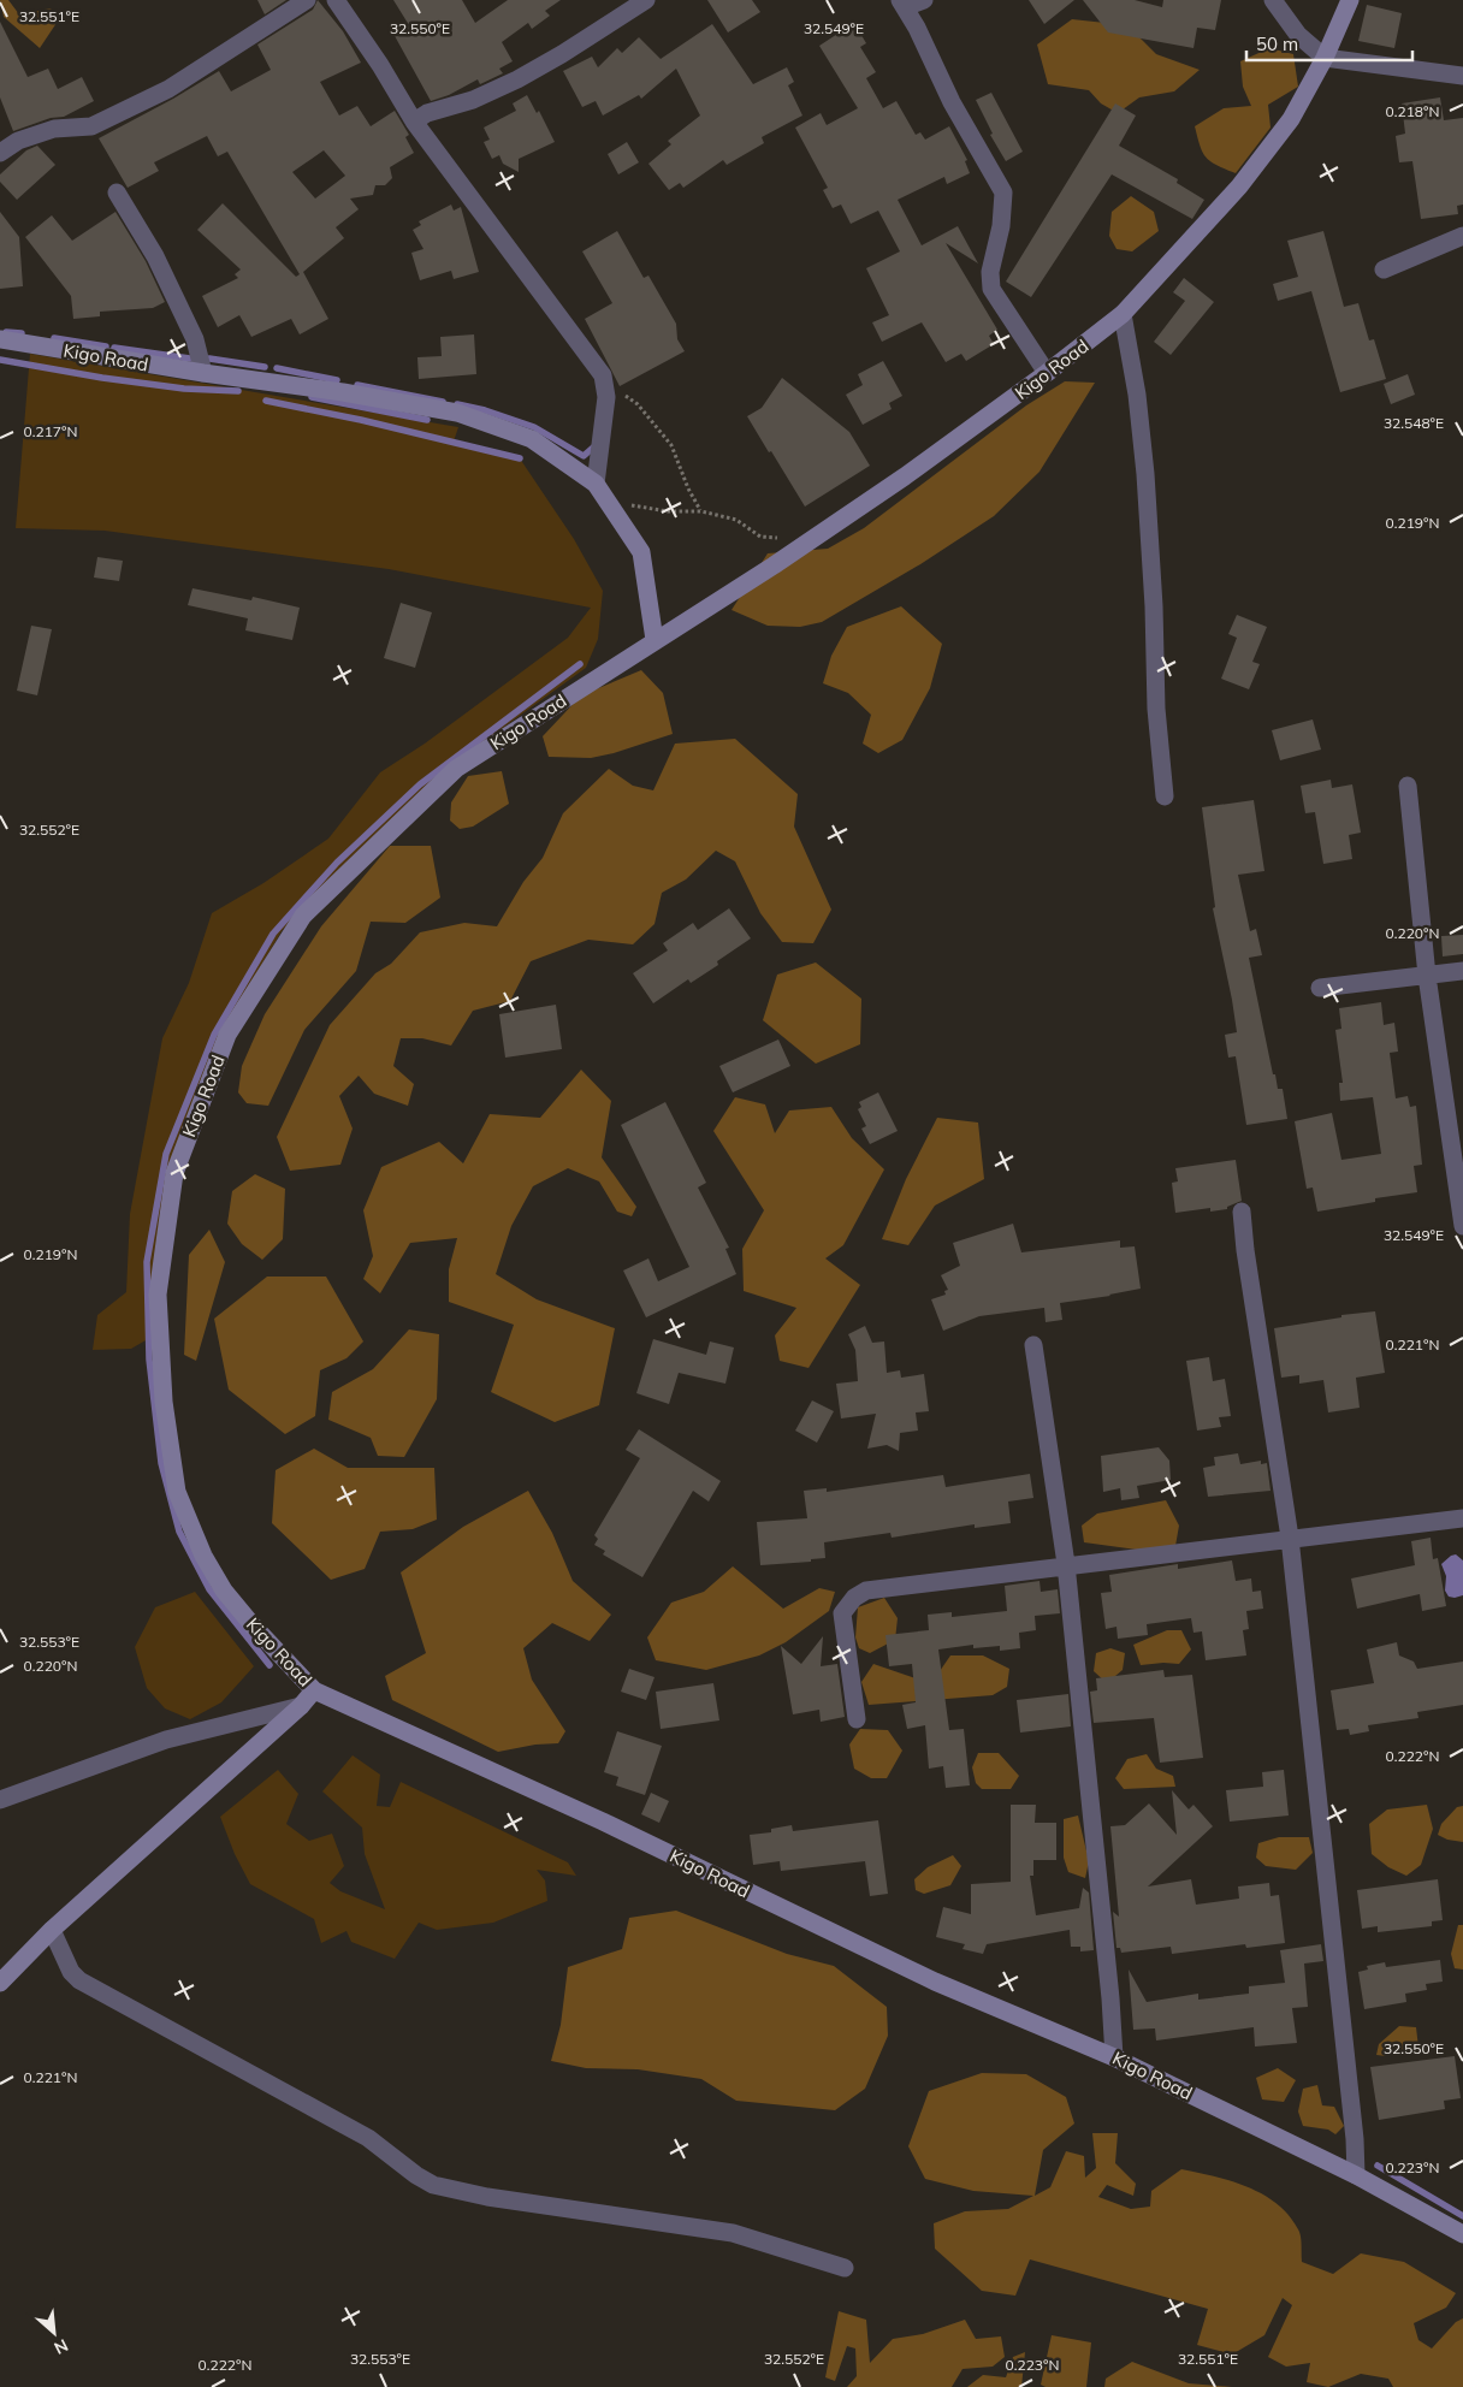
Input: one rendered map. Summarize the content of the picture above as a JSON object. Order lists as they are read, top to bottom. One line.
{"streets":{"street":["Kigo Road"]},"scale_bar":"50 m","north":"bottom right","coordinates":["32.551°E","32.550°E","32.549°E","0.218°N","32.548°E","0.217°N","0.219°N","32.552°E","0.220°N","0.221°N","32.553°E","0.222°N","0.223°N"]}
